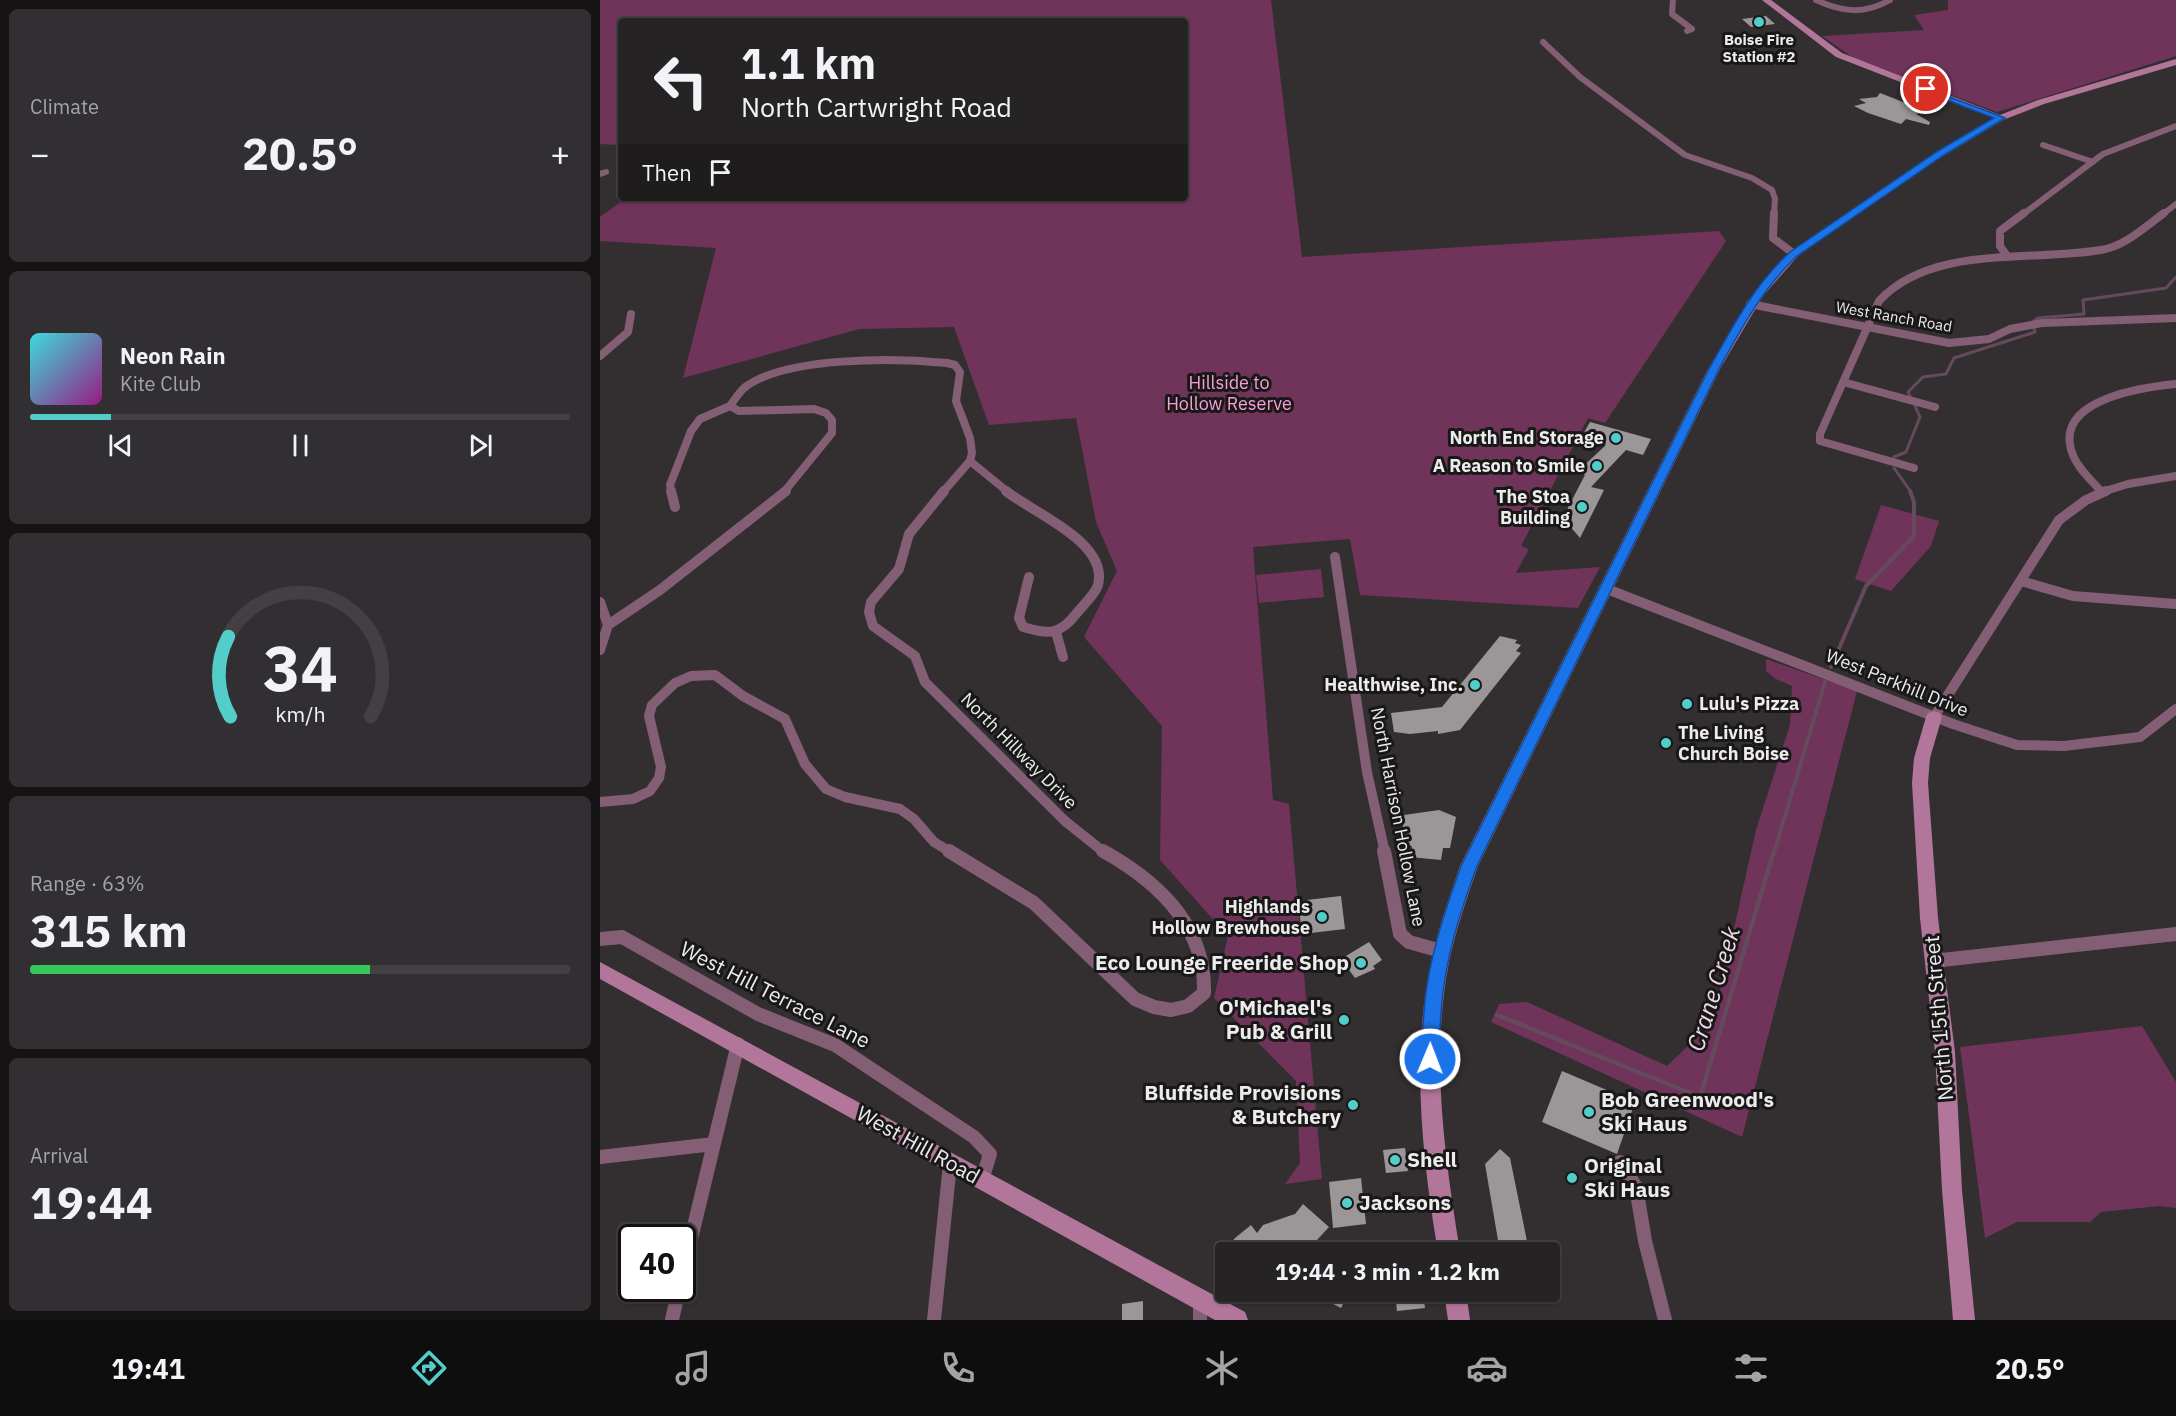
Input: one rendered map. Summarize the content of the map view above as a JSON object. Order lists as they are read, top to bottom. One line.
{"streets":{"street":["West Ranch Road","West Parkhill Drive","North Hillway Drive","North Harrison Hollow Lane","West Hill Terrace Lane","North 15th Street","West Hill Road"]},"crossings":[["West Parkhill Drive","North 15th Street"],["West Hill Terrace Lane","West Hill Road"]],"water":["Crane Creek"],"parks":["Hillside to Hollow Reserve"],"places":["Boise Fire Station #2","North End Storage","A Reason to Smile","The Stoa Building","Healthwise, Inc.","Lulu's Pizza","The Living Church Boise","Highlands Hollow Brewhouse","Eco Lounge Freeride Shop","O'Michael's Pub & Grill","Bluffside Provisions & Butchery","Bob Greenwood's Ski Haus","Shell","Original Ski Haus","Jacksons"],"page":{"tile":["Climate",["Range · 63%","315 km"],["Arrival","19:44"]],"turn":["1.1 km","North Cartwright Road"],"heat":["−","20.5°","+"],"then":"Then","song":["Neon Rain","Kite Club"],"limit":"40","trip":"19:44 · 3 min · 1.2 km","tabs":["19:41","20.5°"],"gauge":["34","km/h"]}}
